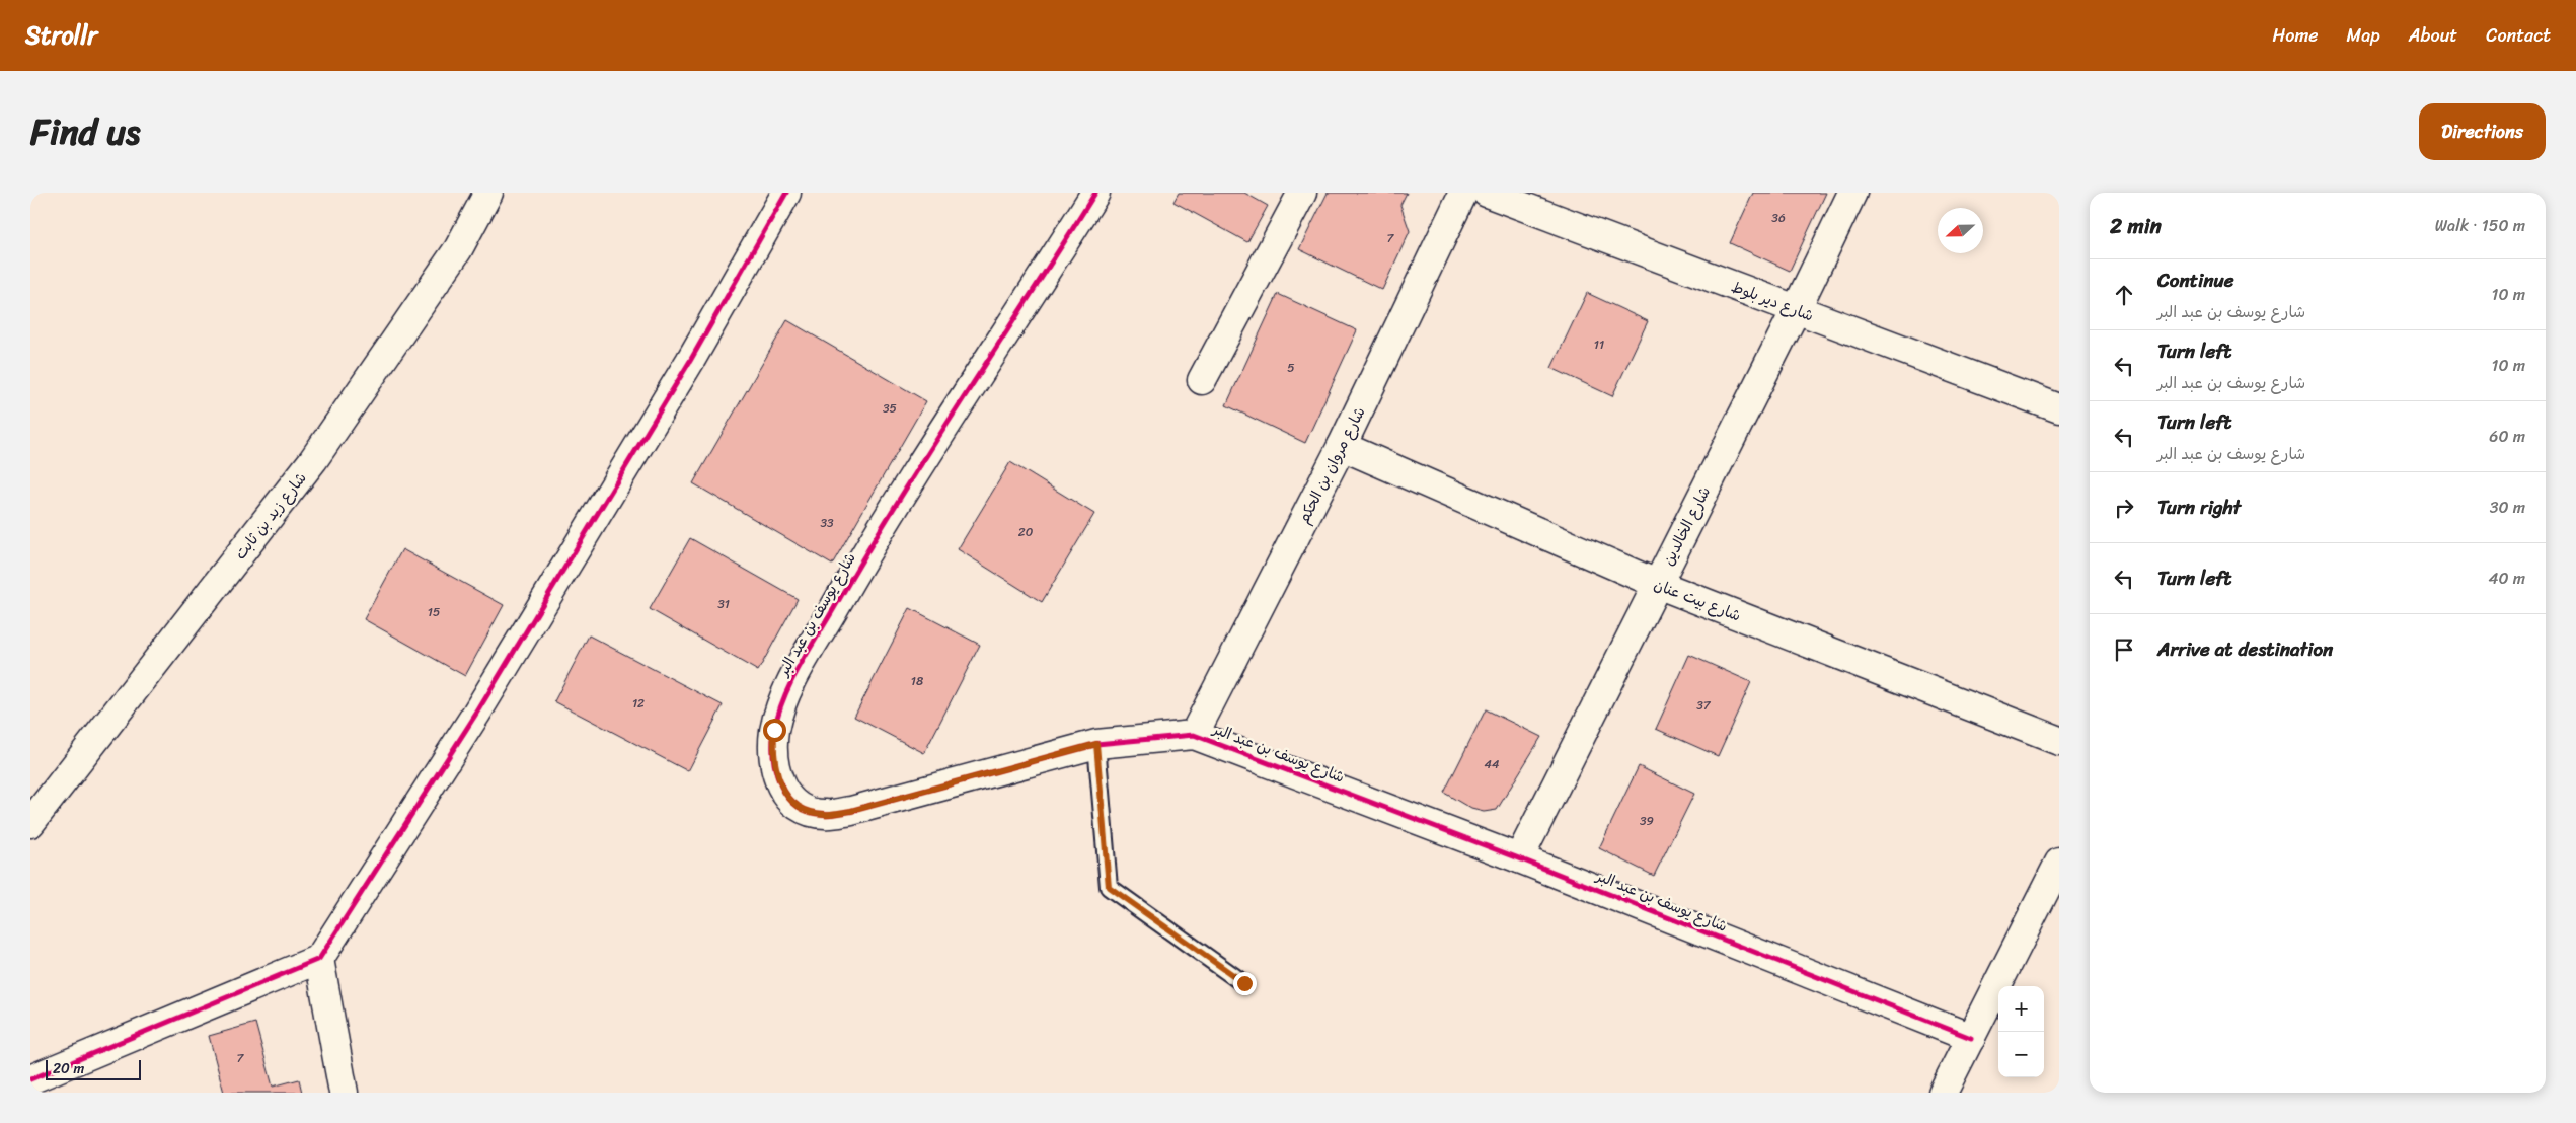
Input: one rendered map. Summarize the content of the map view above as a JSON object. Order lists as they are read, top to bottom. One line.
{"streets":{"street":["شارع دير بلوط","شارع مروان بن الحكم","شارع زيد بن ثابت","شارع الخالدين","شارع بيت عنان","شارع يوسف بن عبد البر"]},"crossings":[["شارع دير بلوط","شارع الخالدين"],["شارع مروان بن الحكم","شارع بيت عنان"],["شارع مروان بن الحكم","شارع يوسف بن عبد البر"],["شارع الخالدين","شارع بيت عنان"],["شارع الخالدين","شارع يوسف بن عبد البر"]],"house_numbers":["36","7","11","5","35","33","20","31","15","18","12","37","44","39","7"],"scale_bar":"20 m","north":"left","page":{"header":"Strollr","nav":["Home","Map","About","Contact"],"title":"Find us","buttons":"Directions","heading":["2 min","Walk · 150 m"],"list":[["Continue","شارع يوسف بن عبد البر","10 m"],["Turn left","شارع يوسف بن عبد البر","10 m"],["Turn left","شارع يوسف بن عبد البر","60 m"],["Turn right","30 m"],["Turn left","40 m"],"Arrive at destination"],"map_buttons":["+","−"],"scale":"20 m"}}
